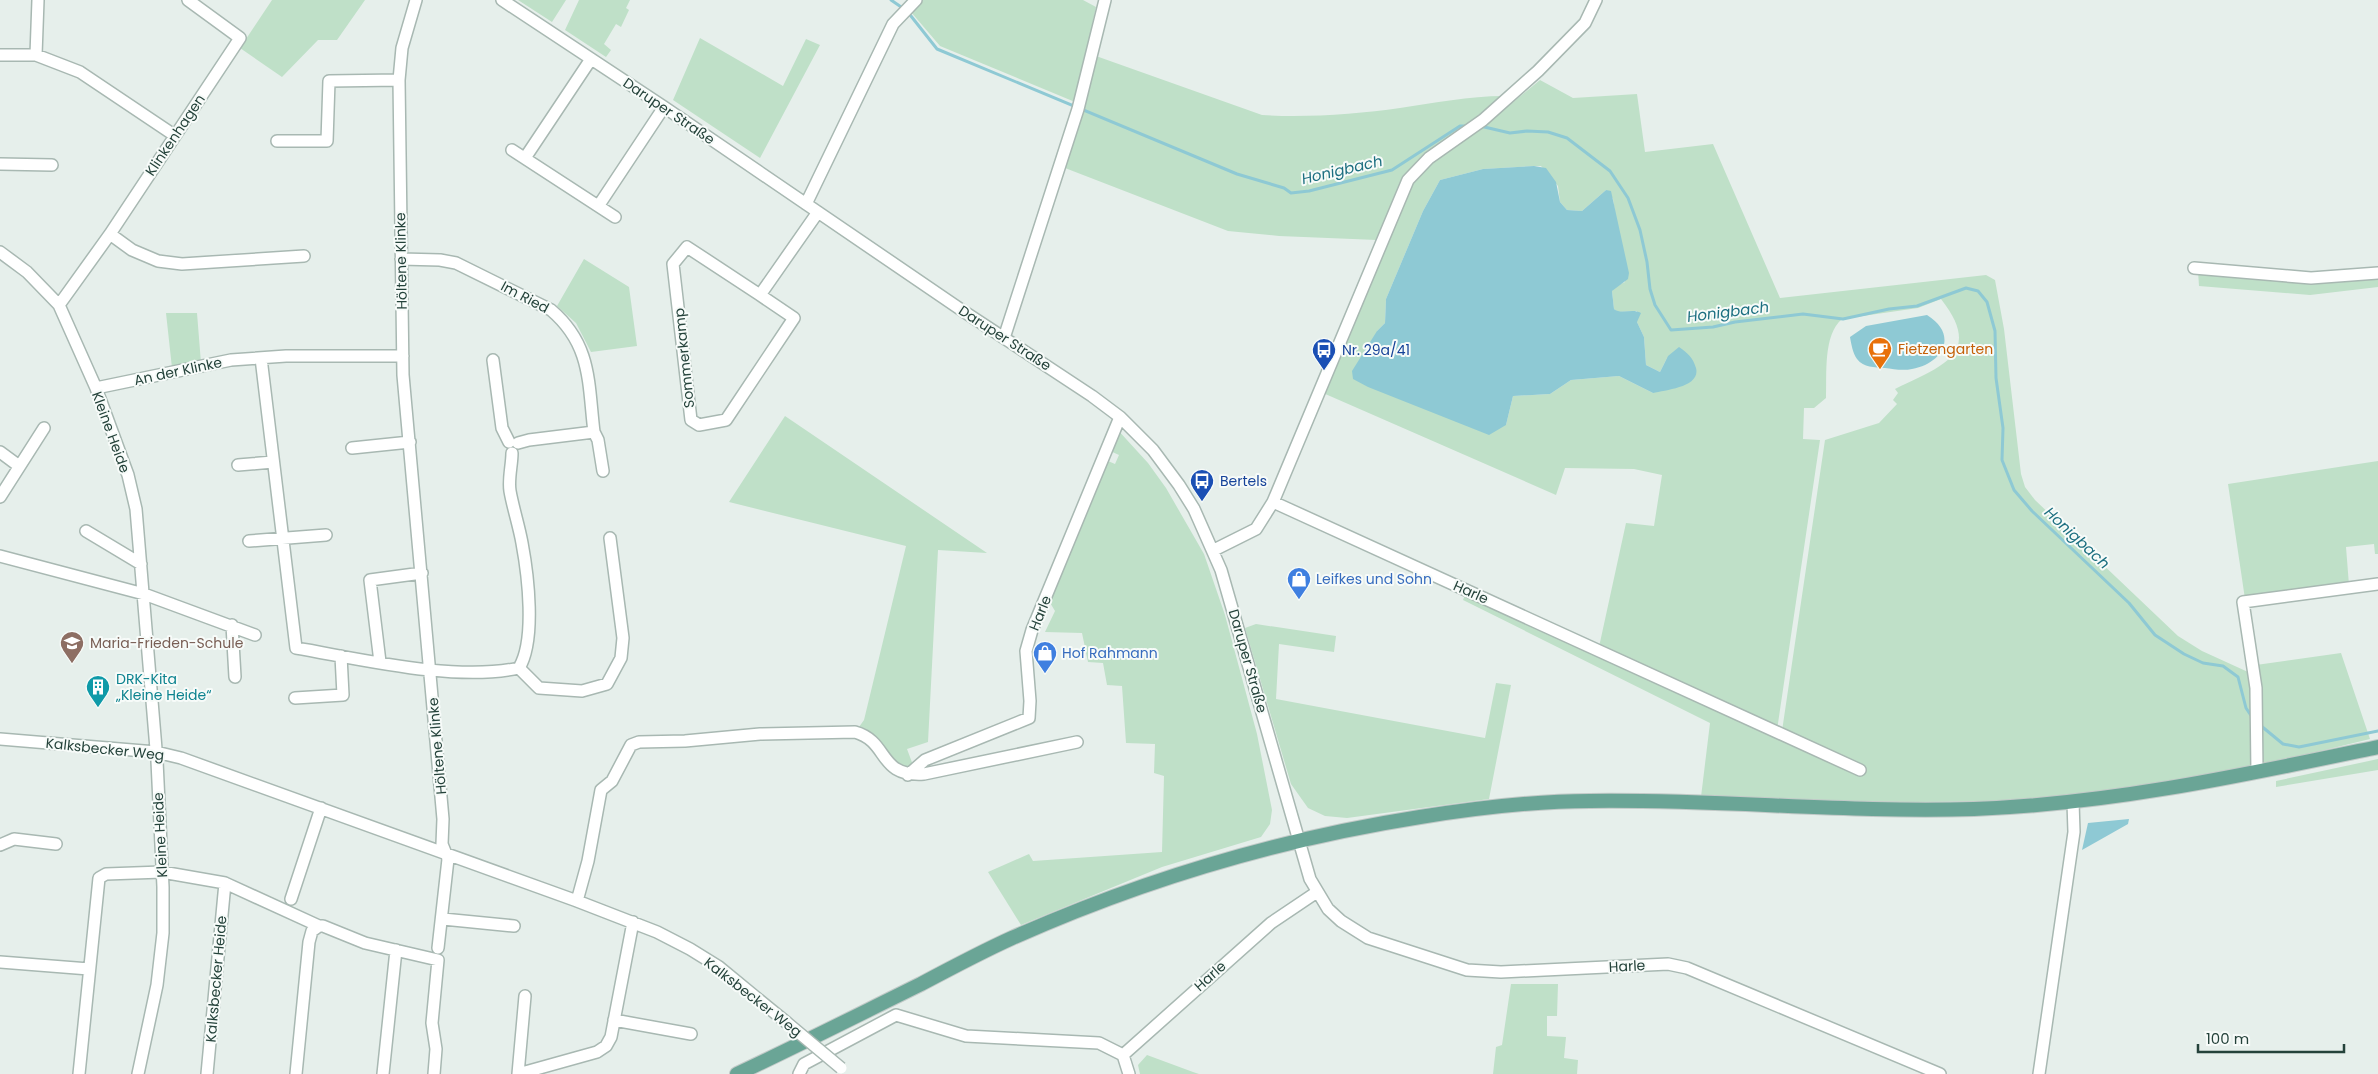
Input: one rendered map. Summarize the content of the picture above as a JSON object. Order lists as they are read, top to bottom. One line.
{"streets":{"street":["Daruper Straße","Klinkenhagen","Höltene Klinke","Im Ried","Sommerkamp","An der Klinke","Kleine Heide","Harle","Kalksbecker Weg","Kalksbecker Heide"]},"crossings":[["Daruper Straße","Harle"],["Klinkenhagen","Kleine Heide"],["Höltene Klinke","Im Ried"],["Höltene Klinke","An der Klinke"],["Höltene Klinke","Kalksbecker Weg"],["An der Klinke","Kleine Heide"],["Kleine Heide","Kalksbecker Weg"]],"water":["Honigbach"],"places":{"cafe":["Fietzengarten"],"bus stop":["Nr. 29a/41","Bertels"],"shop":["Leifkes und Sohn","Hof Rahmann"],"school or university":["Maria-Frieden-Schule"],"building":["DRK-Kita „Kleine Heide“"]},"scale_bar":"100 m"}
